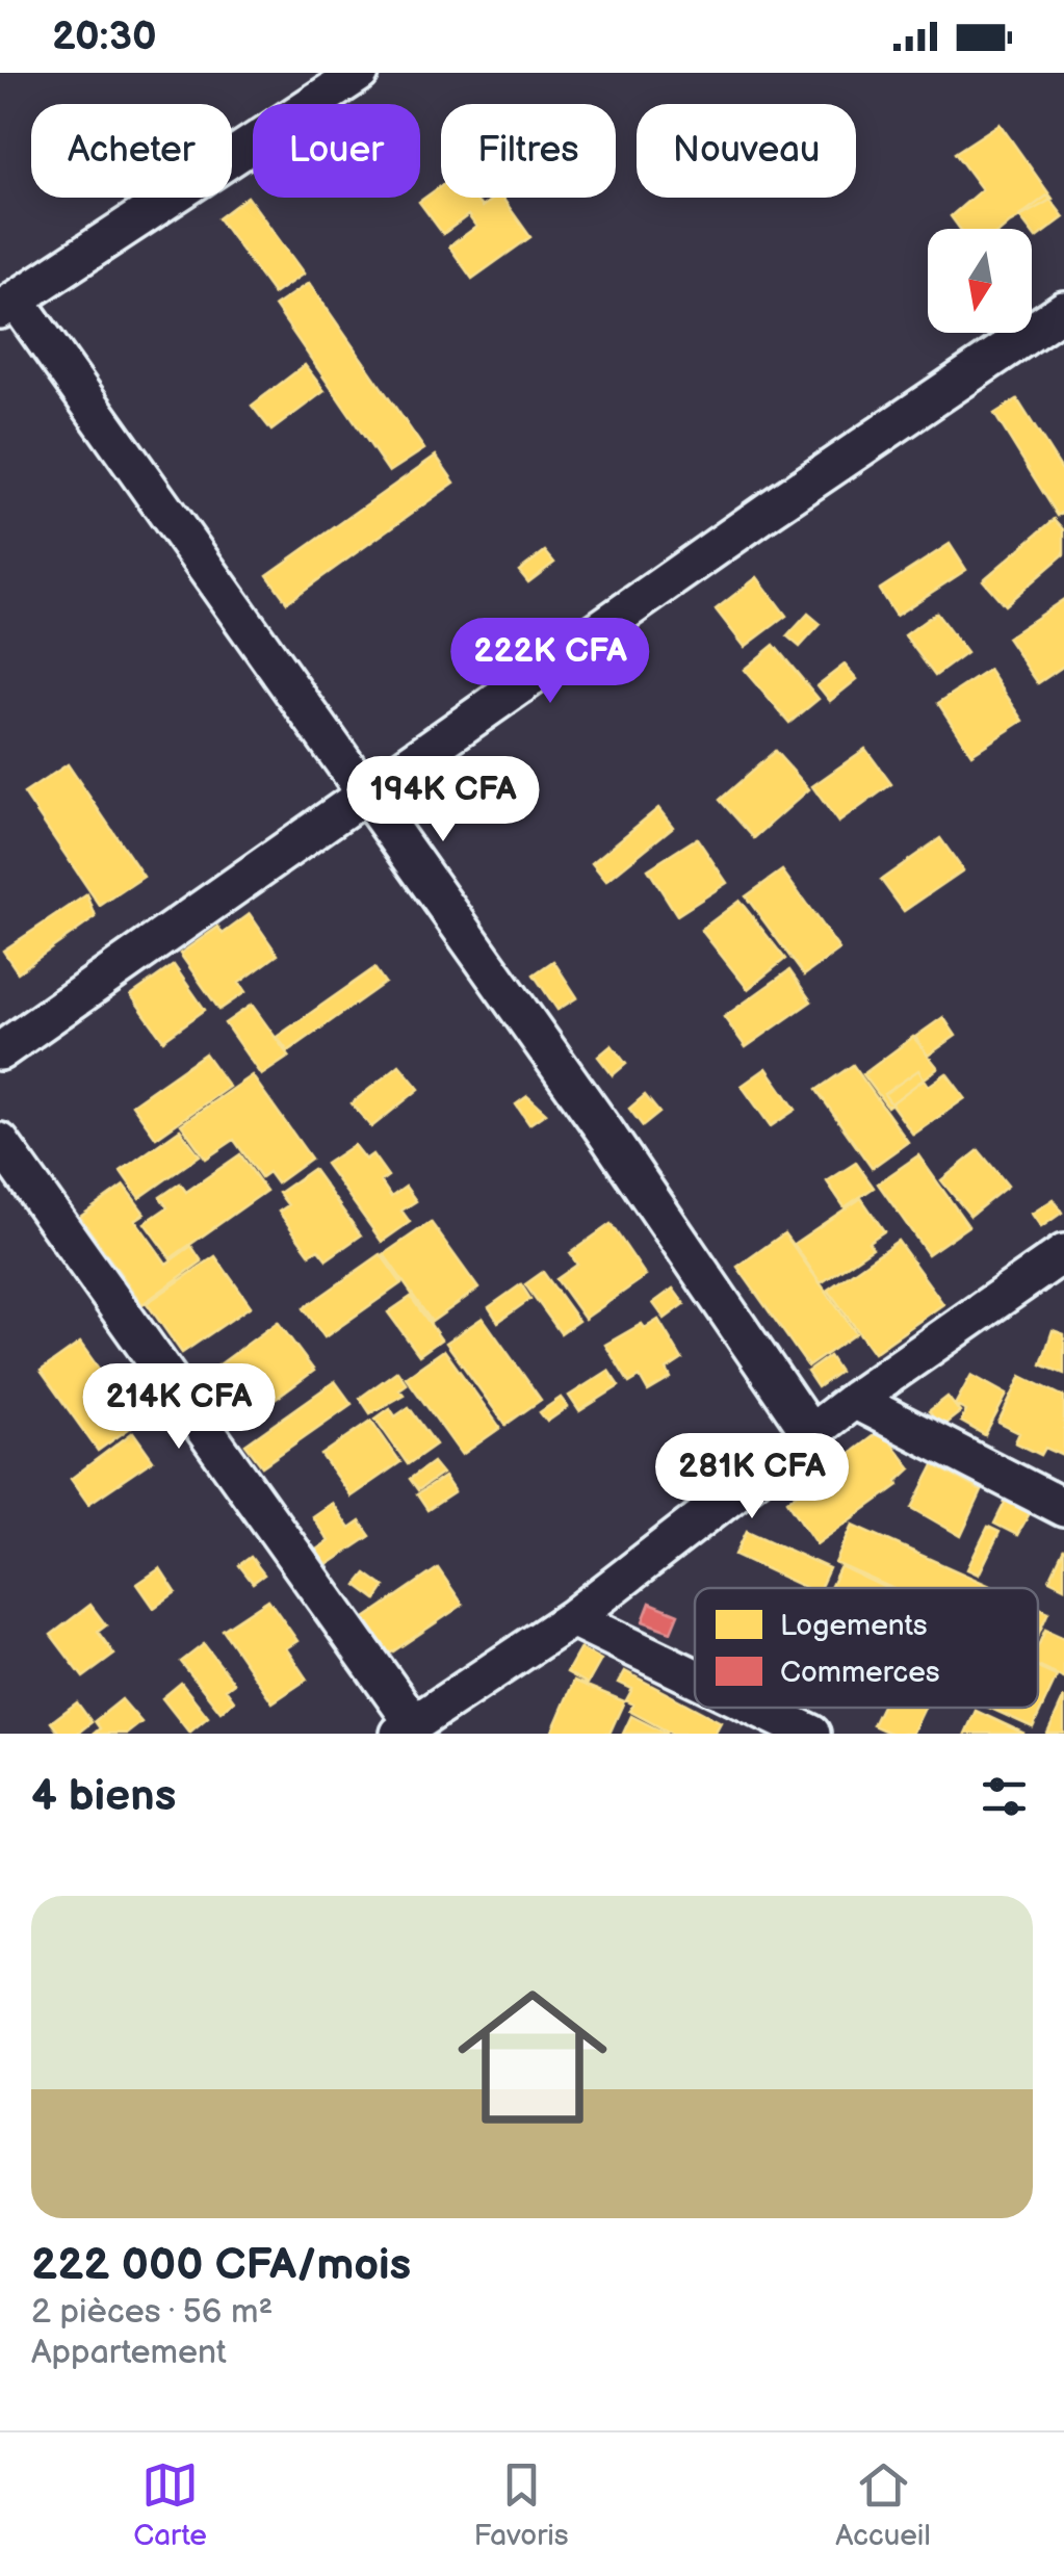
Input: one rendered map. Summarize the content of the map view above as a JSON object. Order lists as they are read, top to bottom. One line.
{"legend":["Logements","Commerces"],"north":"bottom","page":{"status":"20:30","chip":["Acheter","Louer","Filtres","Nouveau"],"price":["222K CFA","194K CFA","214K CFA","281K CFA"],"heading":"4 biens","list":[{"name":"222 000 CFA/mois","note":"2 pièces · 56 m² · Appartement"}],"tabs":["Carte","Favoris","Accueil"]}}
